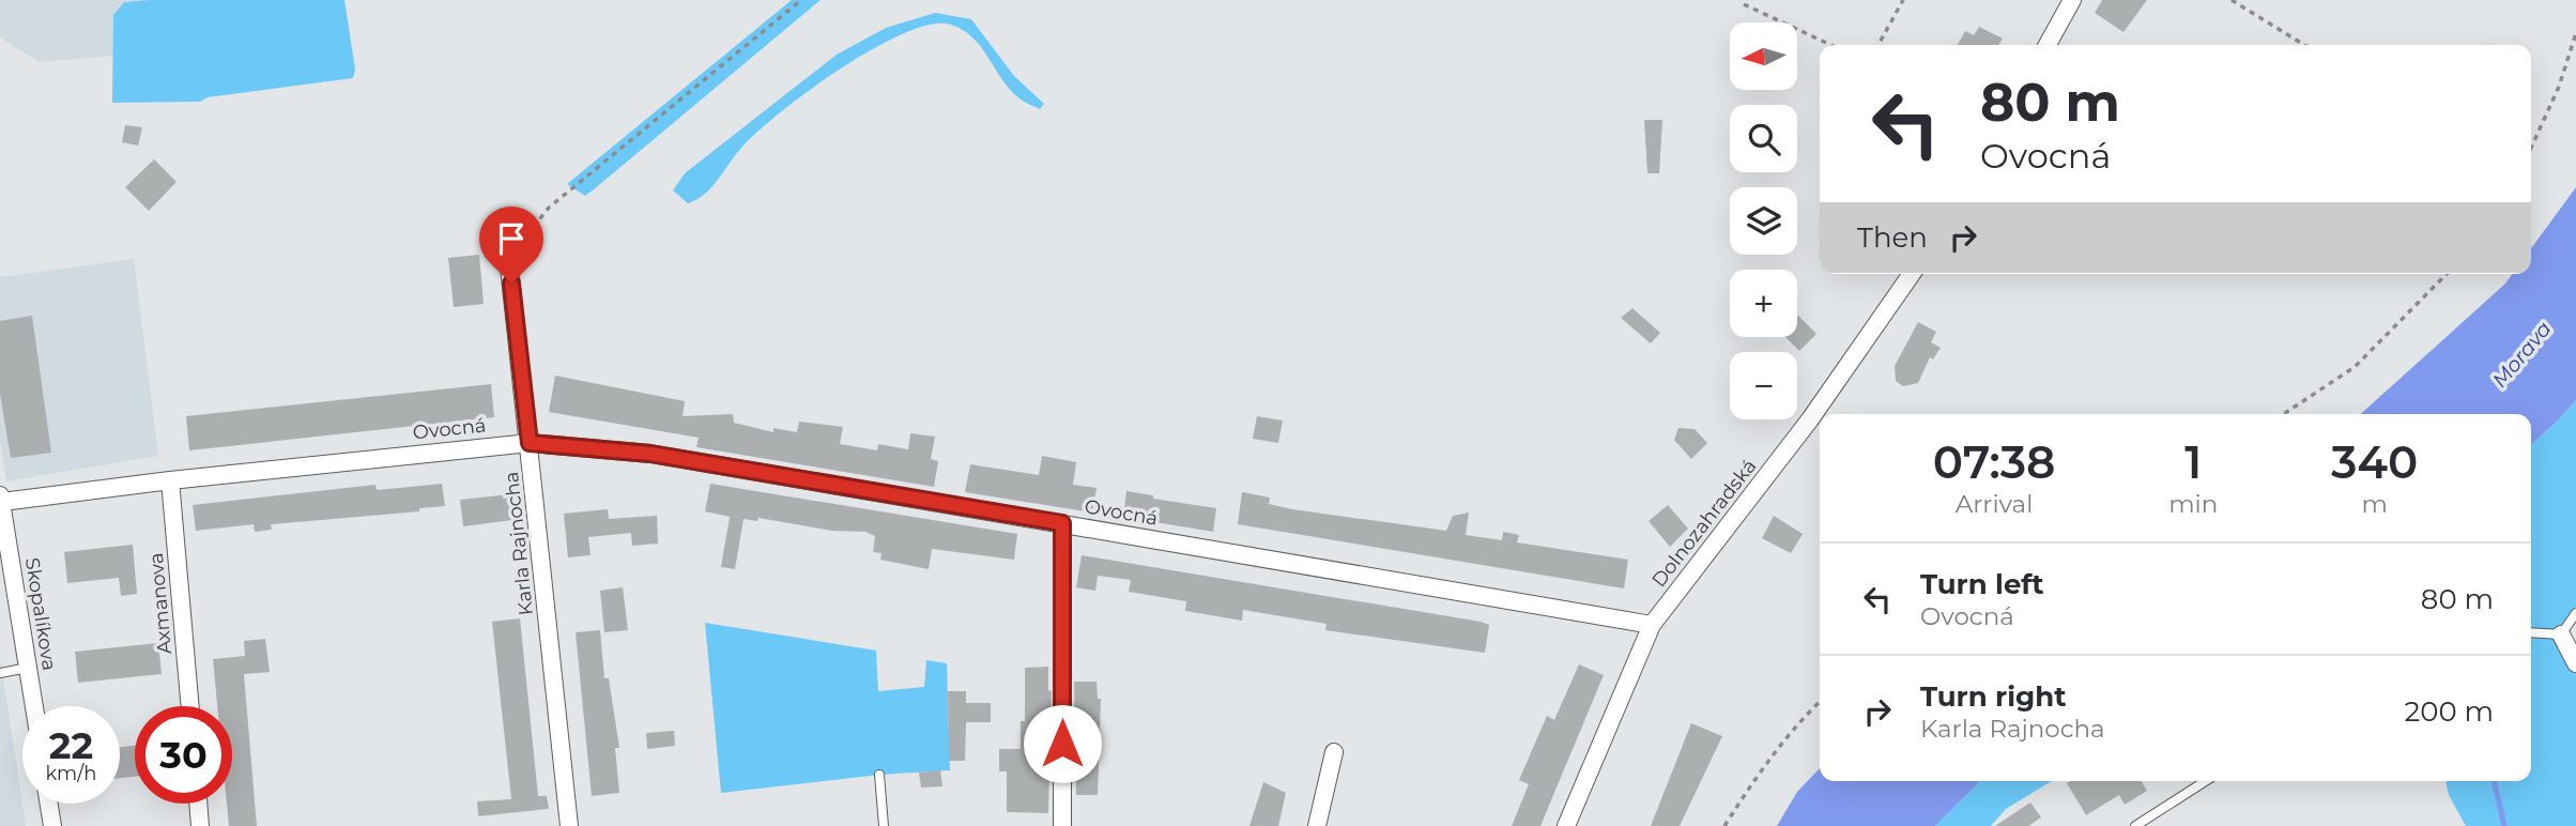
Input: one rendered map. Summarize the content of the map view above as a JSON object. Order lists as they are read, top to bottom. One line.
{"streets":{"street":["Ovocná","Dolnozahradská","Karla Rajnocha","Axmanova","Skopalíkova"]},"crossings":[["Ovocná","Dolnozahradská"],["Ovocná","Karla Rajnocha"],["Ovocná","Axmanova"],["Ovocná","Skopalíkova"]],"water":["Morava"],"north":"left","page":{"map_buttons":["+","−"],"turn":["80 m","Ovocná"],"then":"Then","eta":["07:38","Arrival","1","min","340","m"],"list":[{"name":"Turn left","note":"Ovocná","value":"80 m"},{"name":"Turn right","note":"Karla Rajnocha","value":"200 m"}],"speed":"22 km/h","limit":"30"}}
